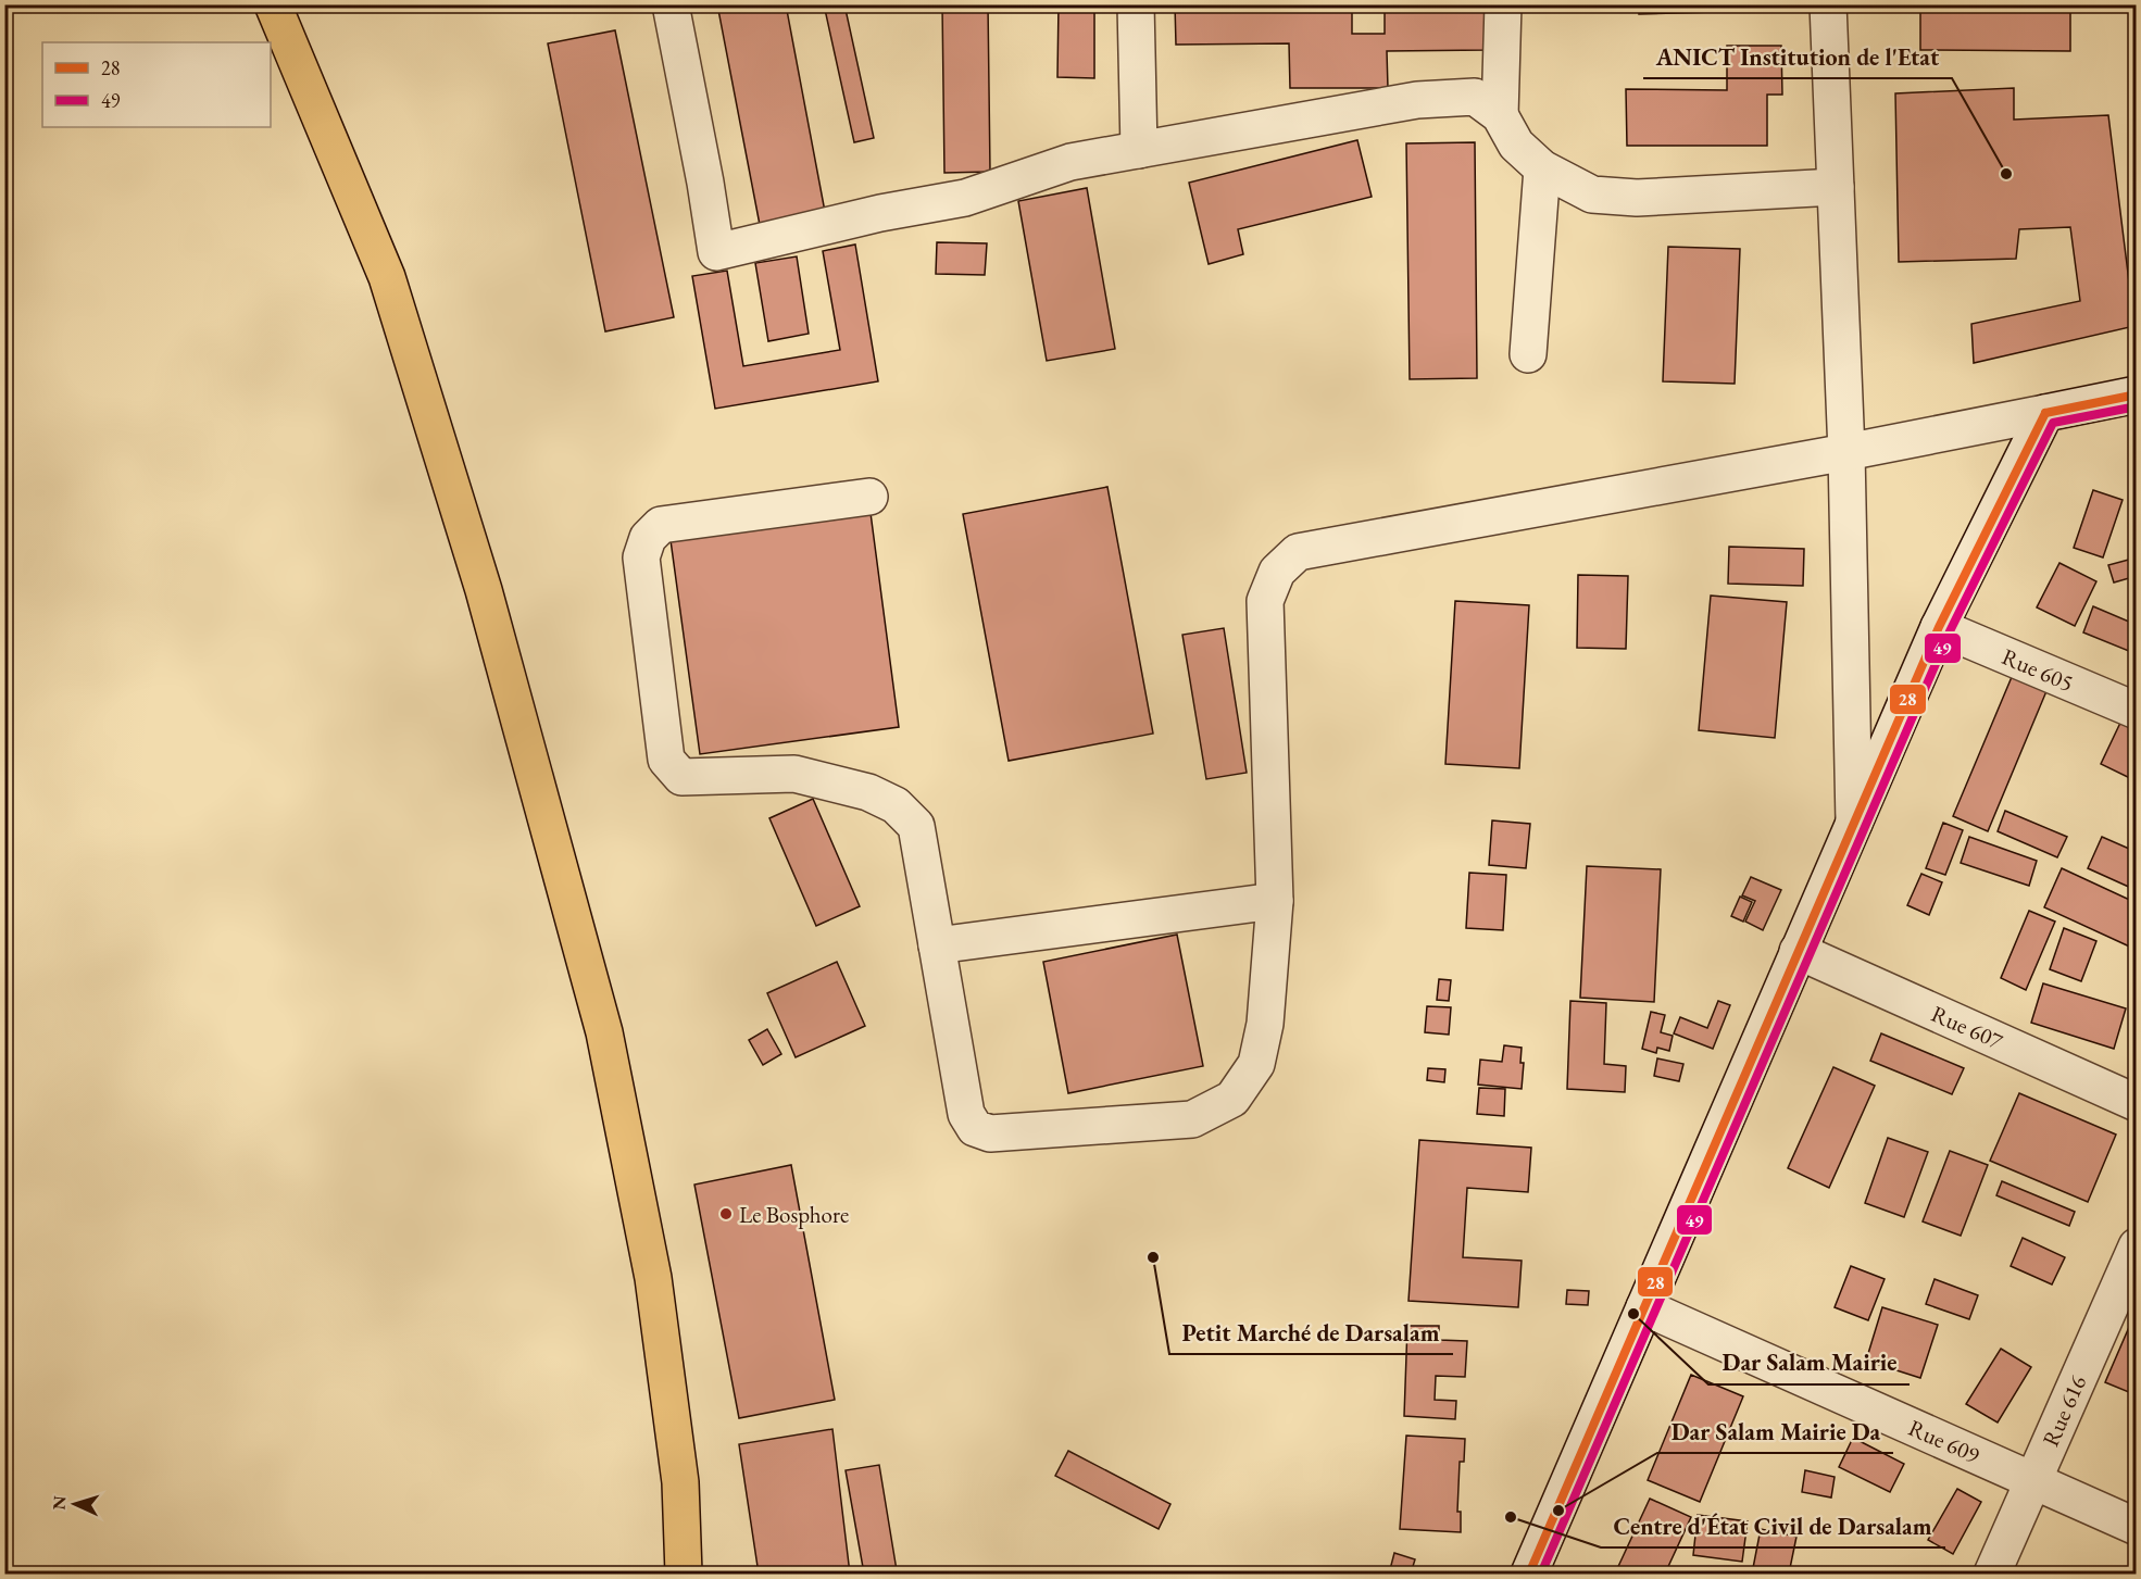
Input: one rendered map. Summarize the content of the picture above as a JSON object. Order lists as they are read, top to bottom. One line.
{"streets":{"street":["Rue 605","Rue 607","Rue 616","Rue 609"]},"crossings":[["Rue 616","Rue 609"]],"places":["ANICT Institution de l'Etat","Le Bosphore","Petit Marché de Darsalam","Dar Salam Mairie","Dar Salam Mairie Da","Centre d'État Civil de Darsalam"],"lines":["transit line 28","transit line 49"],"legend":["28","49"],"north":"left"}
